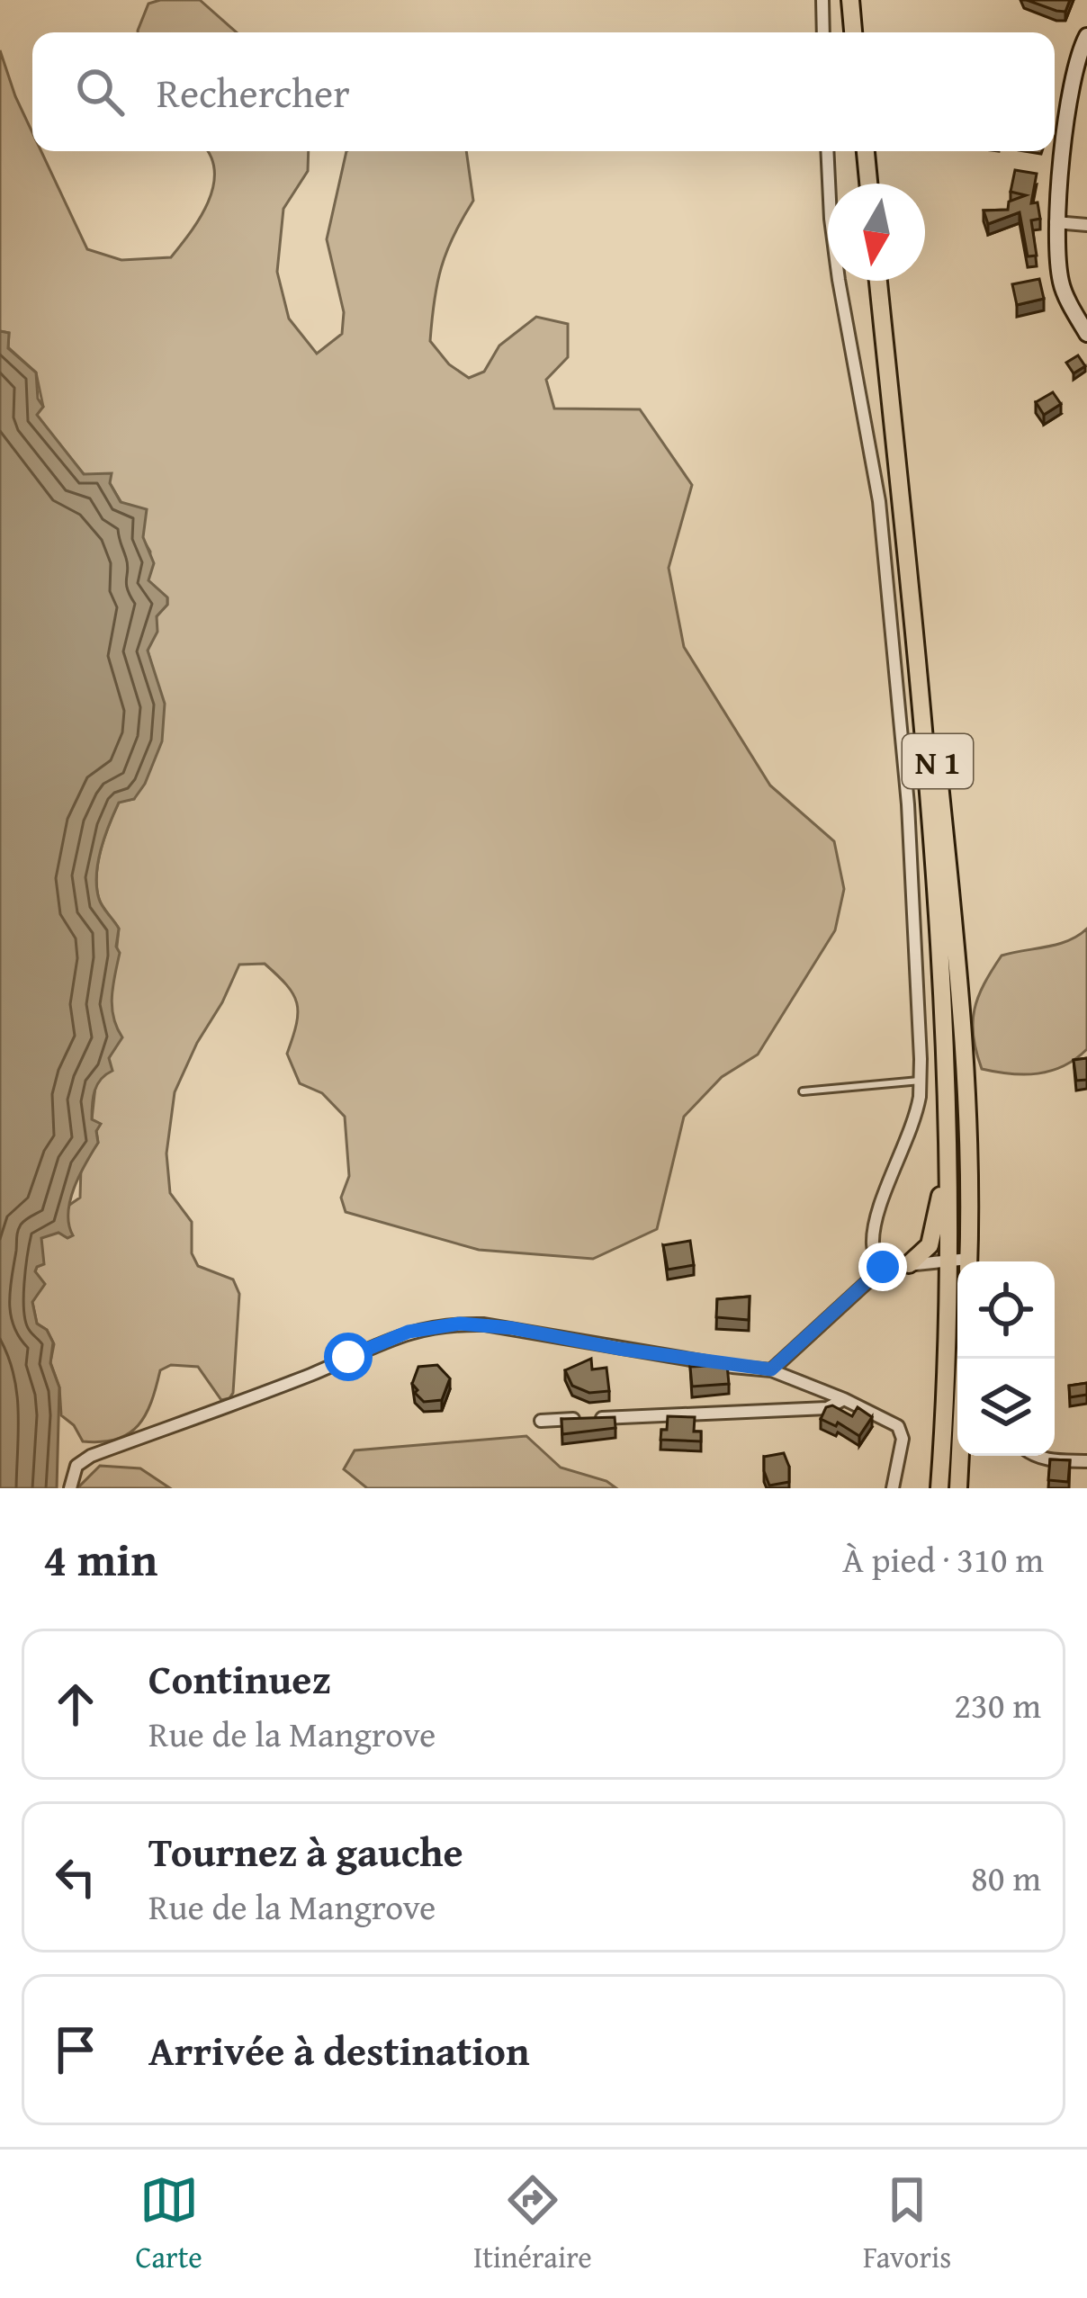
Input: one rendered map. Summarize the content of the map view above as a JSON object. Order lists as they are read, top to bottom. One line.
{"streets":{"main road":["N 1"]},"north":"bottom","page":{"search":"Rechercher","heading":["4 min","À pied · 310 m"],"list":[["Continuez","Rue de la Mangrove","230 m"],["Tournez à gauche","Rue de la Mangrove","80 m"],"Arrivée à destination"],"nav":["Carte","Itinéraire","Favoris"]}}
